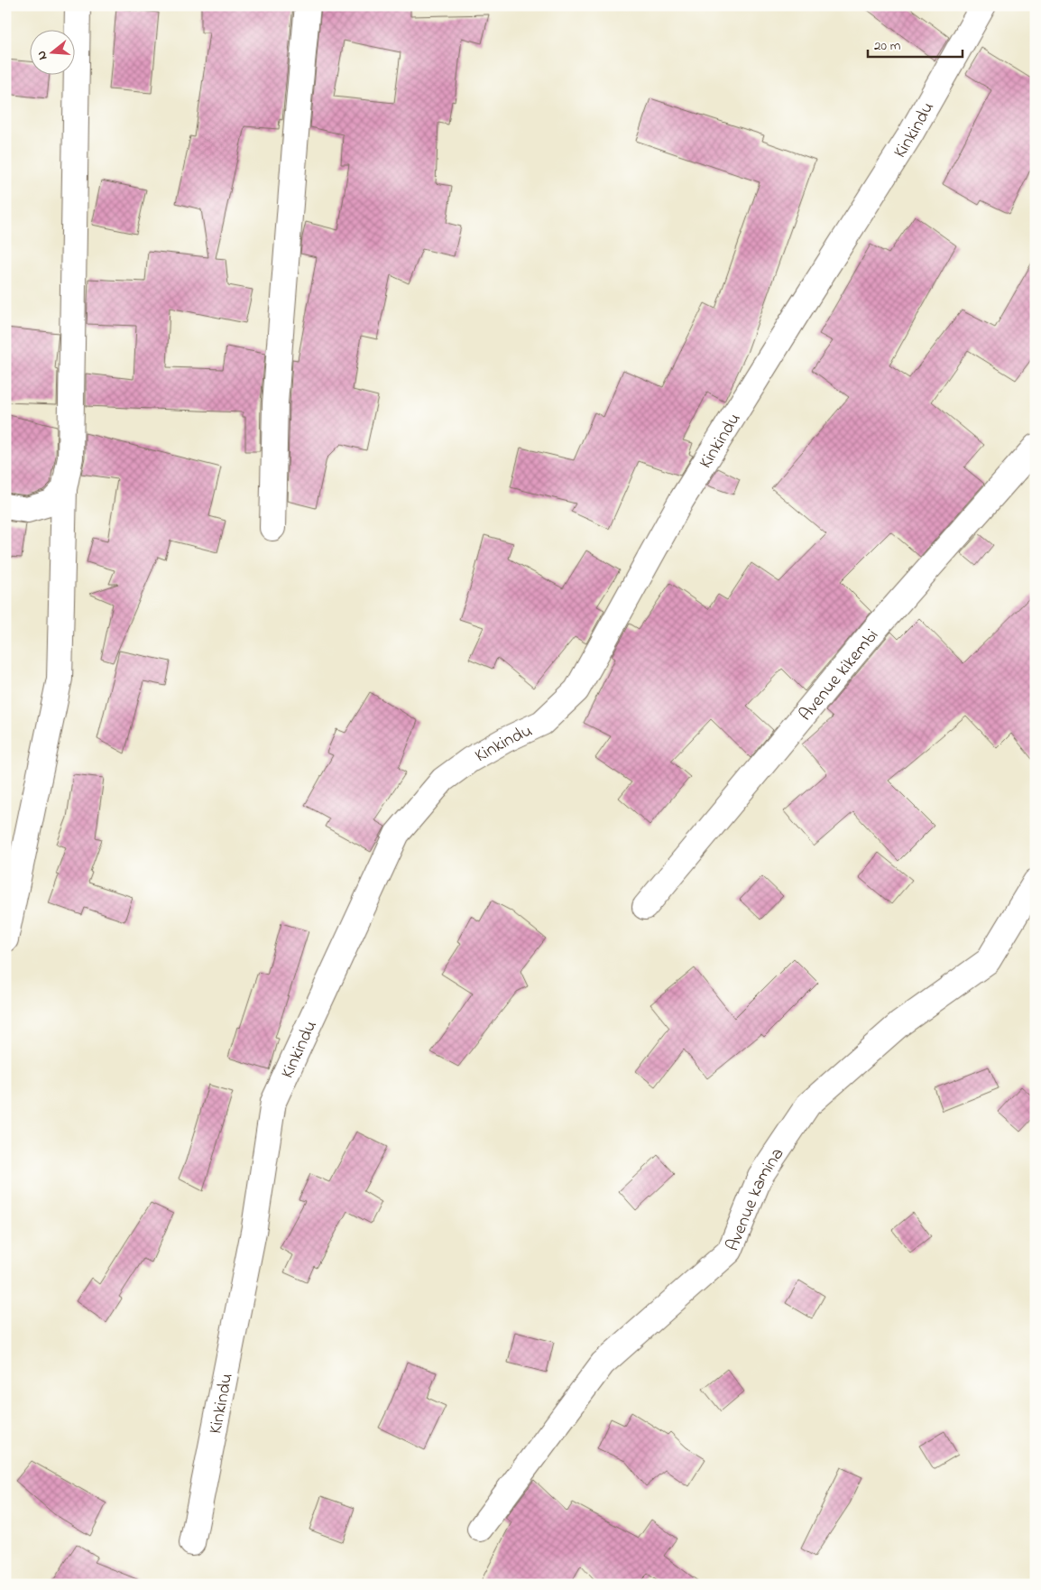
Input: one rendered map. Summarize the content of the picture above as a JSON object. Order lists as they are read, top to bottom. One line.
{"streets":{"street":["Kinkindu","Avenue kikembi","Avenue kamina"]},"scale_bar":"20 m","north":"left"}
